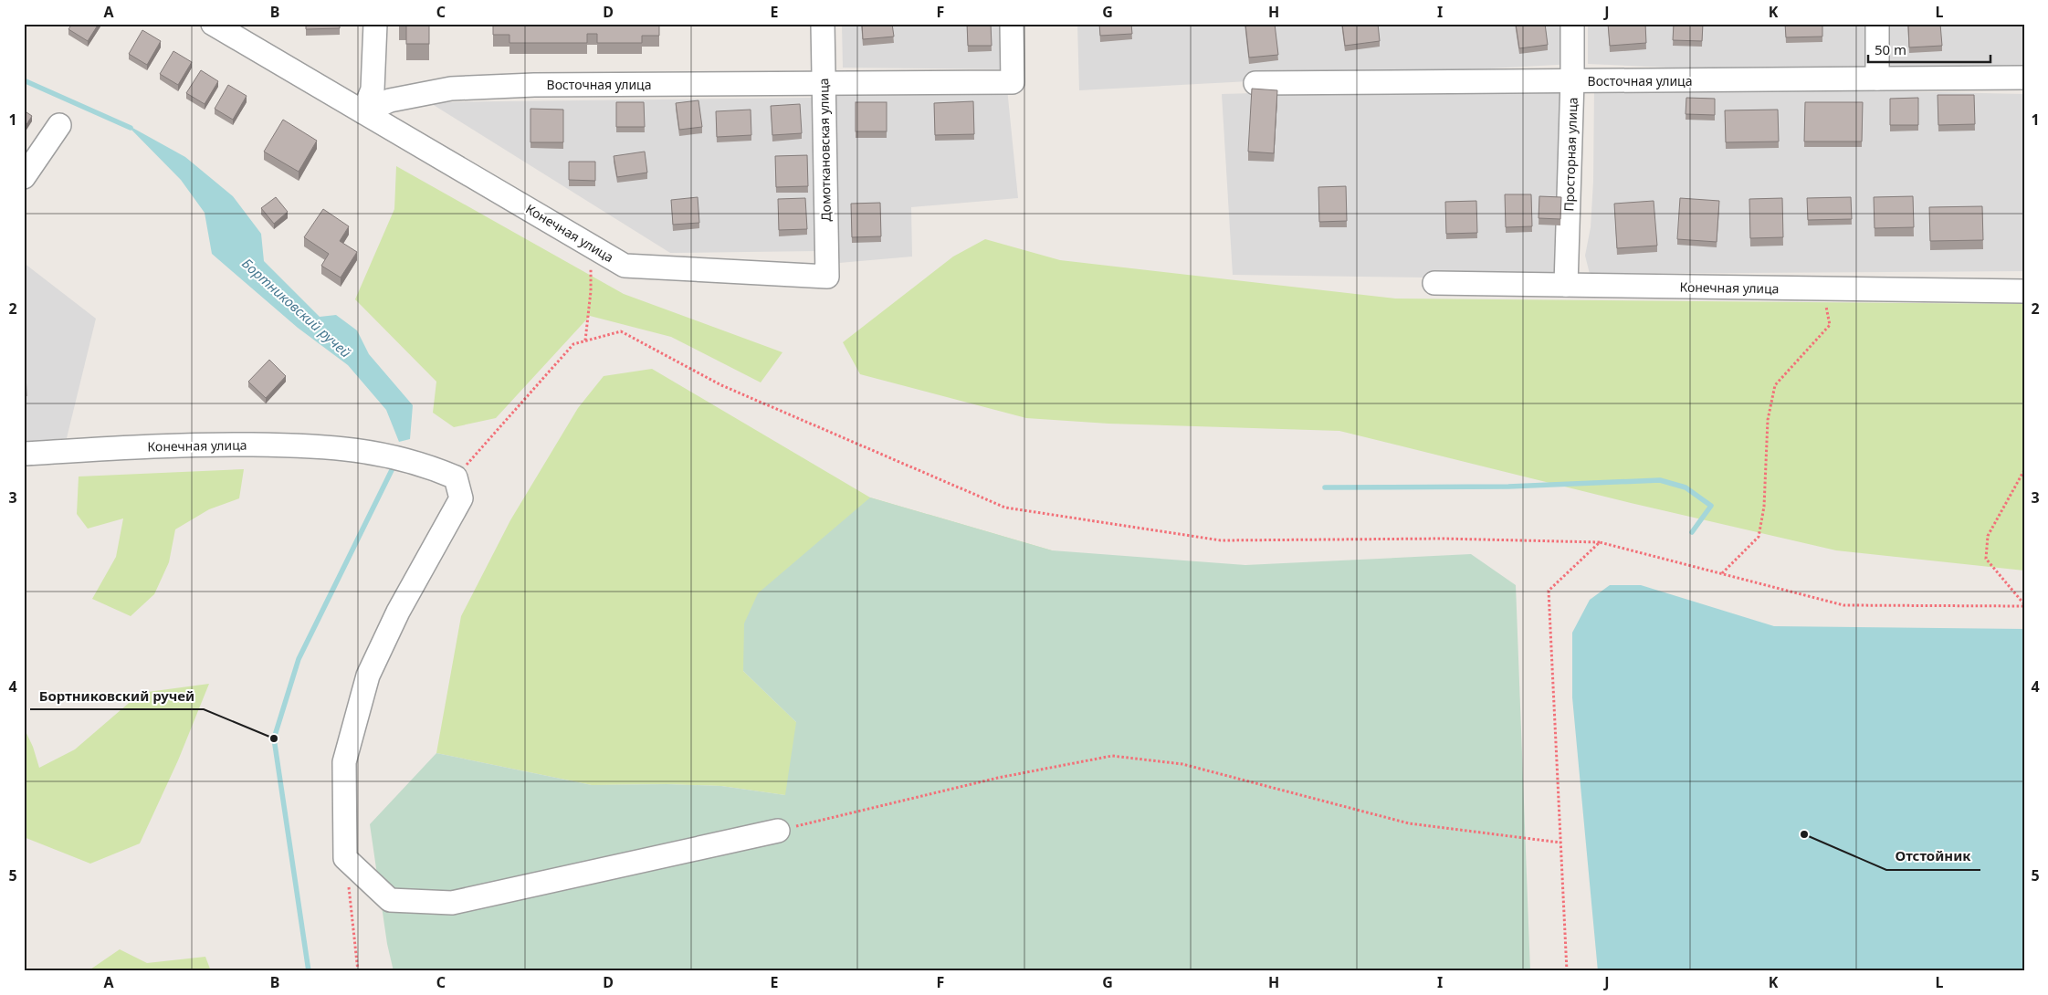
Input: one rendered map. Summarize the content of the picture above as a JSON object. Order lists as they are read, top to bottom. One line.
{"streets":{"street":["Восточная улица","Домоткановская улица","Просторная улица","Конечная улица"]},"crossings":[["Восточная улица","Домоткановская улица"],["Восточная улица","Просторная улица"],["Восточная улица","Конечная улица"],["Домоткановская улица","Конечная улица"],["Просторная улица","Конечная улица"]],"water":["Бортниковский ручей"],"places":["Бортниковский ручей","Отстойник"],"scale_bar":"50 m","grid":{"columns":["A","B","C","D","E","F","G","H","I","J","K","L"],"rows":["1","2","3","4","5"]}}
